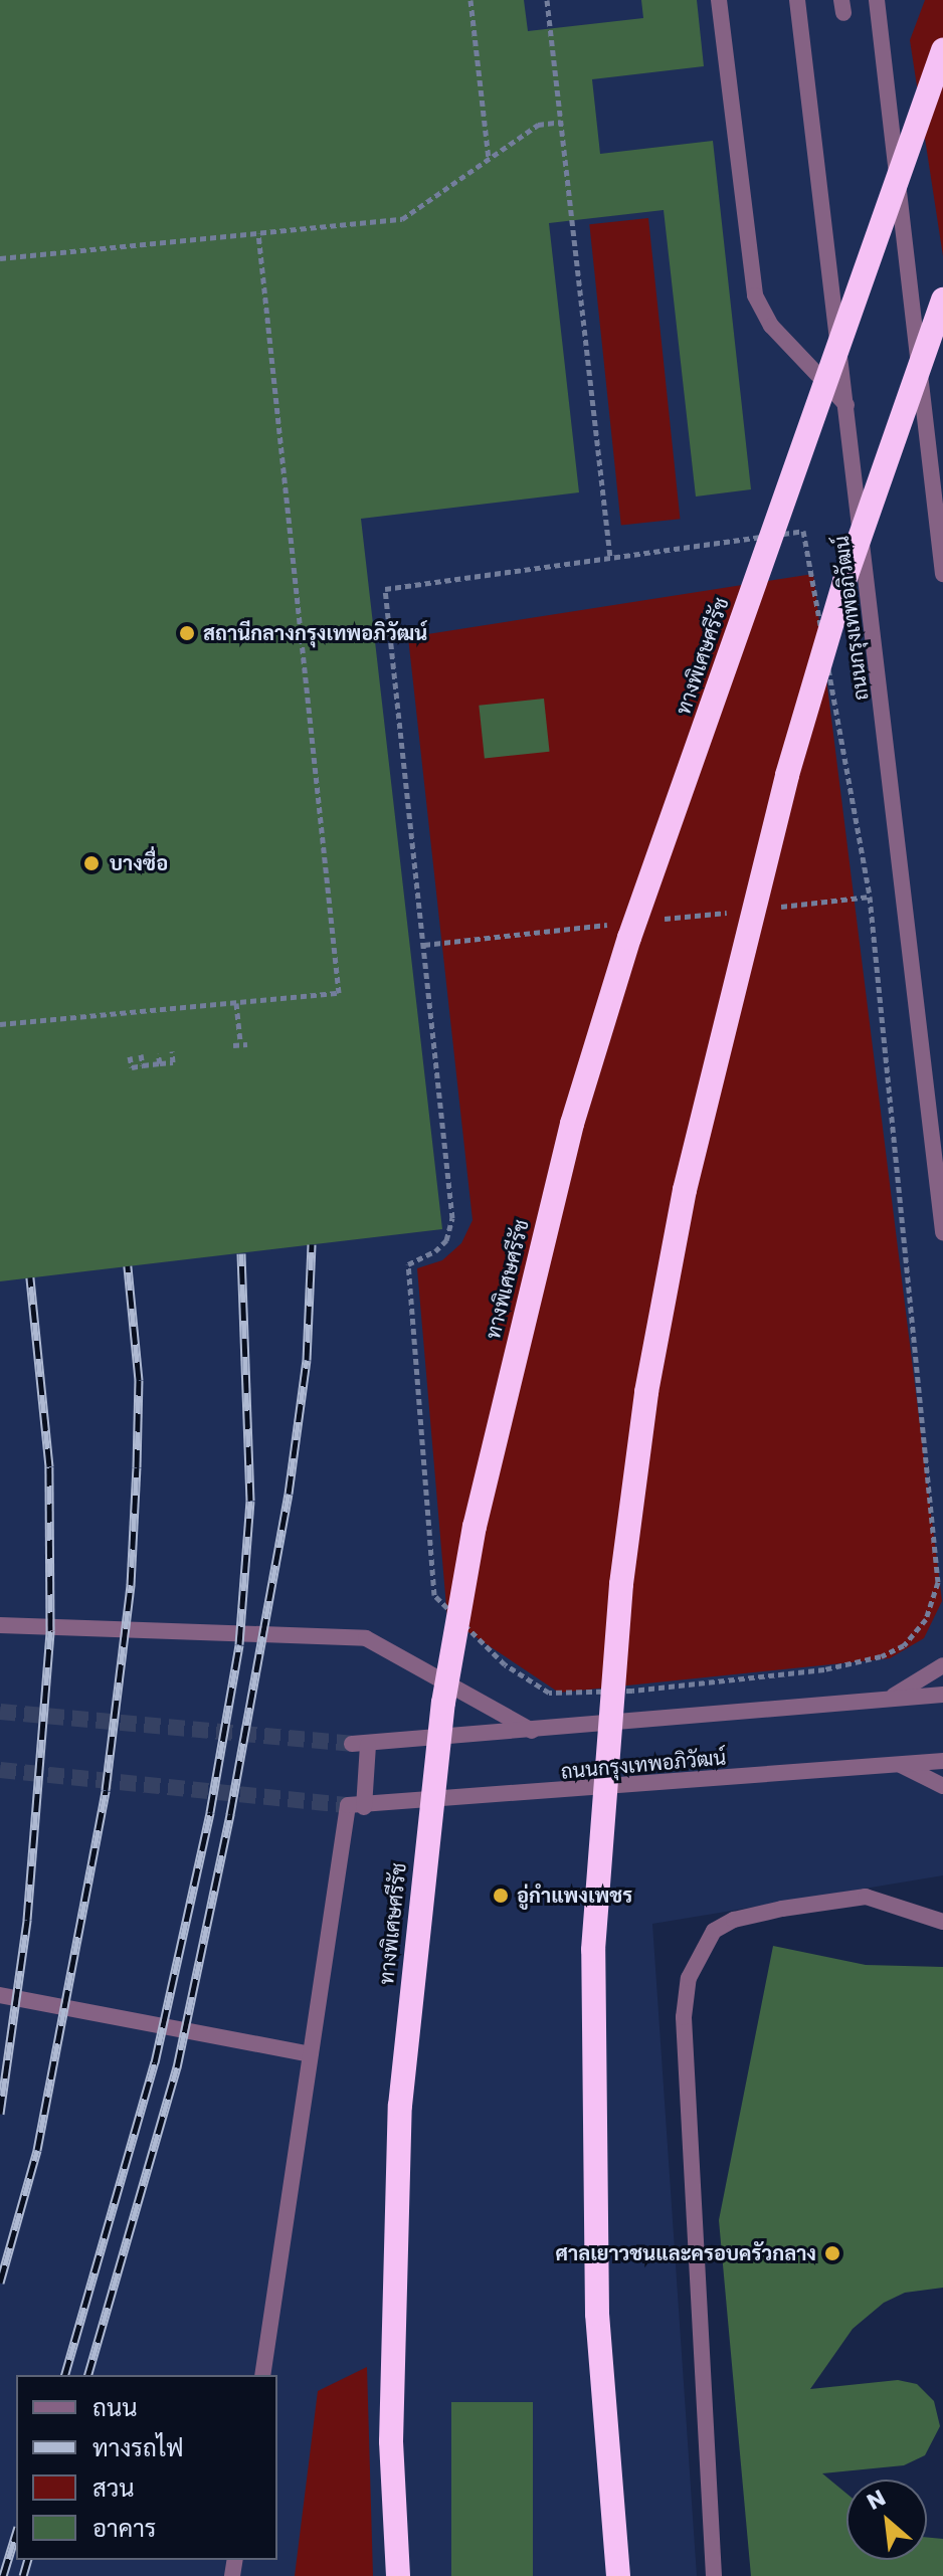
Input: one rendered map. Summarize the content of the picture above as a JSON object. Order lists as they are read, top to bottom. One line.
{"streets":{"highway":["ทางพิเศษศรีรัช"],"street":["ถนนกรุงเทพอภิวัฒน์"]},"places":["สถานีกลางกรุงเทพอภิวัฒน์","บางซื่อ","อู่กำแพงเพชร","ศาลเยาวชนและครอบครัวกลาง"],"legend":["ถนน","ทางรถไฟ","สวน","อาคาร"],"north":"top left"}
